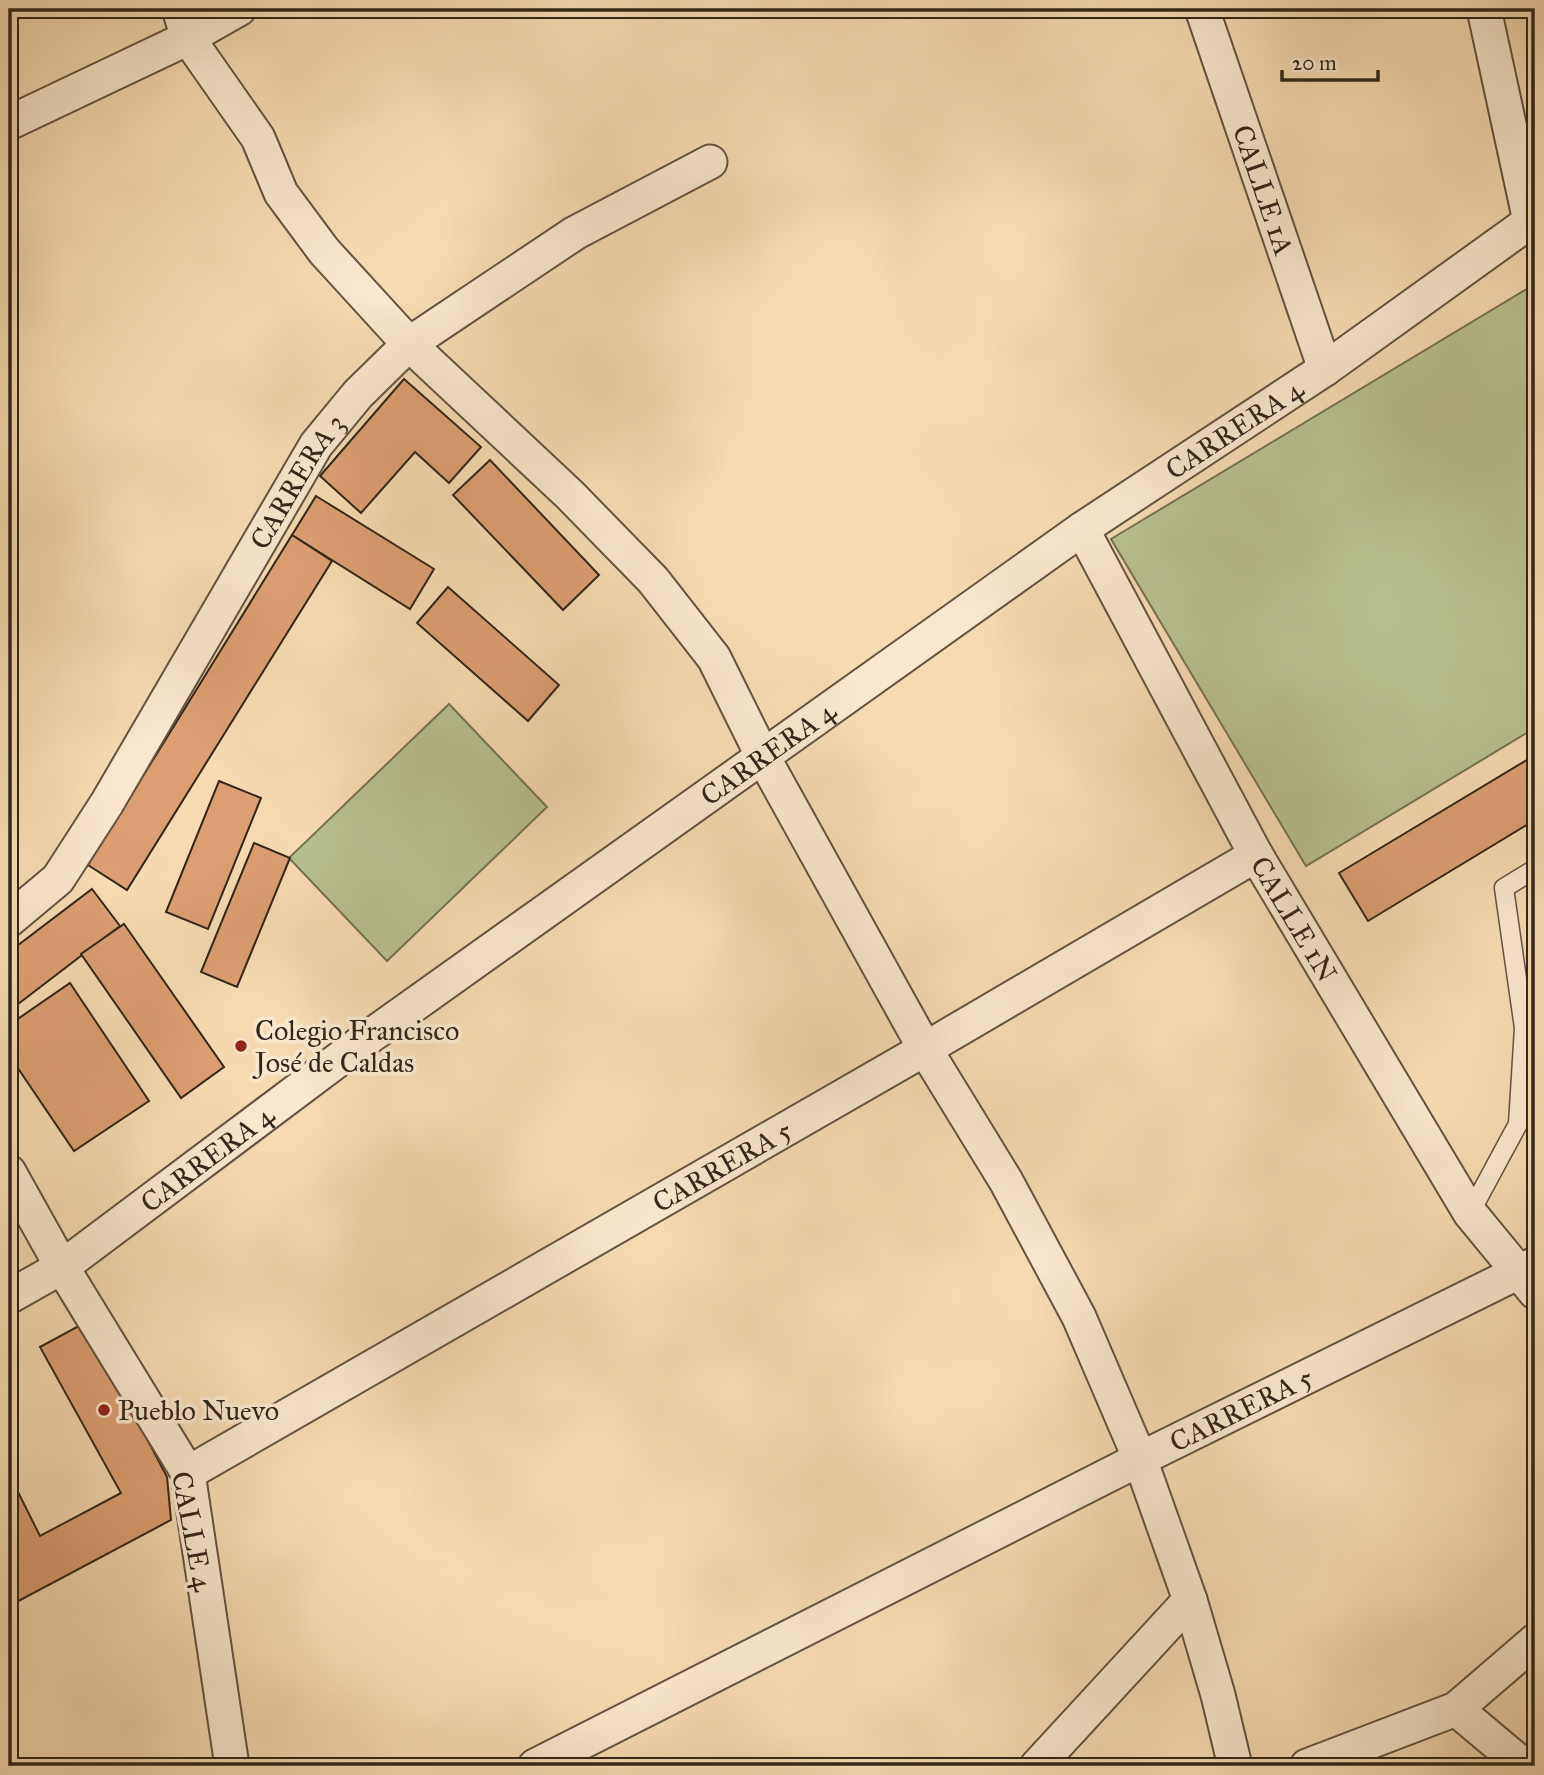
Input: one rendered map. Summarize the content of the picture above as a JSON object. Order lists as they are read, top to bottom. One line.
{"streets":{"street":["CALLE 1A","CARRERA 4","CARRERA 3","CALLE 1N","CARRERA 5","CALLE 4"]},"crossings":[["CALLE 1A","CARRERA 4"],["CARRERA 4","CALLE 1N"],["CARRERA 4","CALLE 4"],["CALLE 1N","CARRERA 5"],["CARRERA 5","CALLE 4"]],"places":["Colegio Francisco José de Caldas","Pueblo Nuevo"],"scale_bar":"20 m"}
